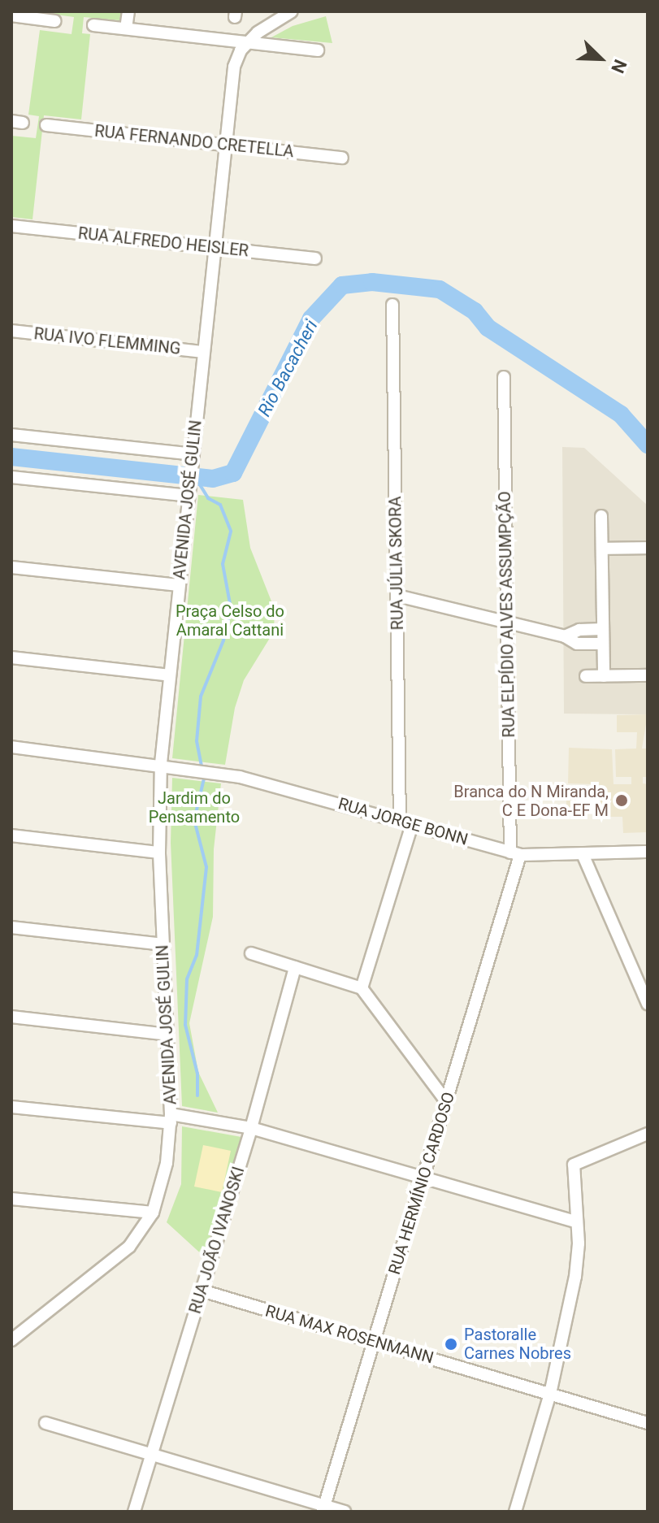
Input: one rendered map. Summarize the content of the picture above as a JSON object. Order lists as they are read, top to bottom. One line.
{"streets":{"street":["RUA FERNANDO CRETELLA","RUA ALFREDO HEISLER","RUA IVO FLEMMING","AVENIDA JOSÉ GULIN","RUA JÚLIA SKORA","RUA ELPÍDIO ALVES ASSUMPÇÃO","RUA JORGE BONN","RUA HERMÍNIO CARDOSO","RUA JOÃO IVANOSKI","RUA MAX ROSENMANN"]},"crossings":[["RUA FERNANDO CRETELLA","AVENIDA JOSÉ GULIN"],["RUA ALFREDO HEISLER","AVENIDA JOSÉ GULIN"],["RUA IVO FLEMMING","AVENIDA JOSÉ GULIN"],["AVENIDA JOSÉ GULIN","RUA JORGE BONN"],["RUA JÚLIA SKORA","RUA JORGE BONN"],["RUA ELPÍDIO ALVES ASSUMPÇÃO","RUA JORGE BONN"],["RUA ELPÍDIO ALVES ASSUMPÇÃO","RUA HERMÍNIO CARDOSO"],["RUA JORGE BONN","RUA HERMÍNIO CARDOSO"],["RUA HERMÍNIO CARDOSO","RUA MAX ROSENMANN"],["RUA JOÃO IVANOSKI","RUA MAX ROSENMANN"]],"water":["Rio Bacacheri"],"parks":["Praça Celso do Amaral Cattani","Jardim do Pensamento"],"places":["Branca do N Miranda, C E Dona-EF M","Pastoralle Carnes Nobres"],"north":"bottom right"}
